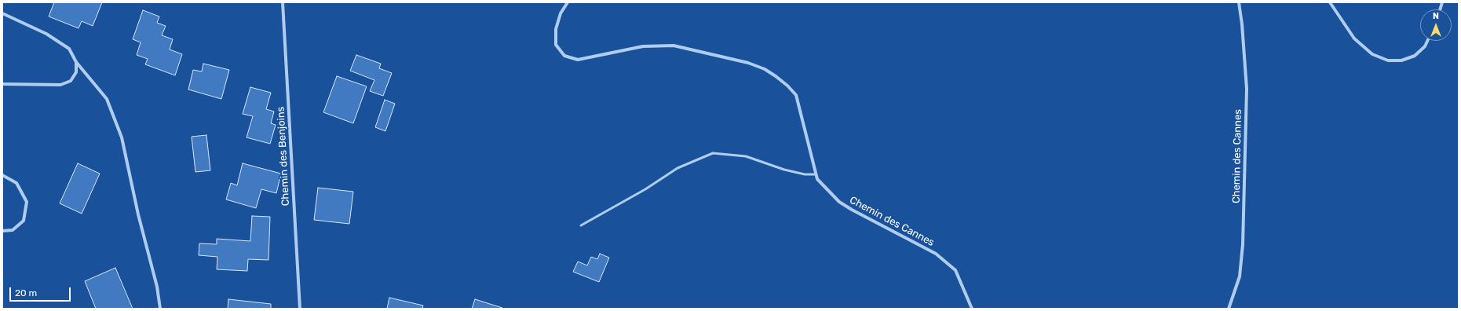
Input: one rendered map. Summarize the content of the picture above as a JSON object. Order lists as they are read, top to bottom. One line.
{"streets":{"street":["Chemin des Benjoins","Chemin des Cannes"]},"scale_bar":"20 m","north":"top"}
